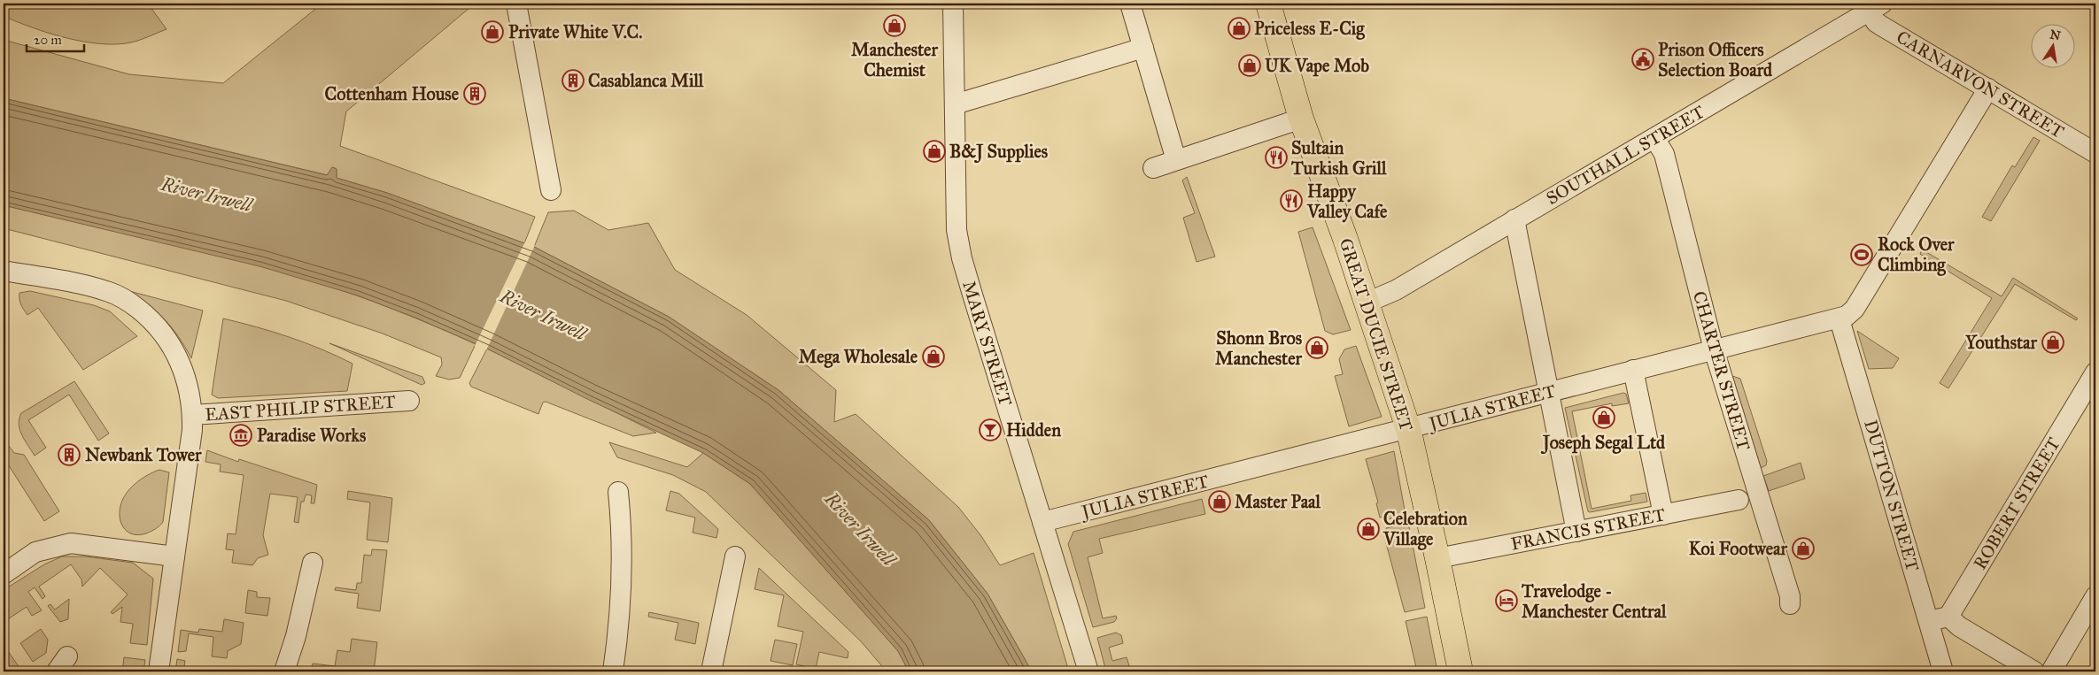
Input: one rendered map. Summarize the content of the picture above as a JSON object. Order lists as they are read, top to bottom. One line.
{"streets":{"highway":["GREAT DUCIE STREET"],"street":["CARNARVON STREET","SOUTHALL STREET","MARY STREET","CHARTER STREET","JULIA STREET","EAST PHILIP STREET","DUTTON STREET","ROBERT STREET","FRANCIS STREET"]},"crossings":[["CARNARVON STREET","SOUTHALL STREET"],["SOUTHALL STREET","GREAT DUCIE STREET"],["SOUTHALL STREET","CHARTER STREET"],["GREAT DUCIE STREET","JULIA STREET"],["GREAT DUCIE STREET","FRANCIS STREET"],["MARY STREET","JULIA STREET"],["CHARTER STREET","JULIA STREET"],["JULIA STREET","DUTTON STREET"]],"water":["River Irwell"],"places":{"shop":["Manchester Chemist","Priceless E-Cig","Private White V.C.","UK Vape Mob","B&J Supplies","Youthstar","Shonn Bros Manchester","Mega Wholesale","Joseph Segal Ltd","Master Paal","Celebration Village","Koi Footwear"],"public building":["Prison Officers Selection Board"],"building":["Casablanca Mill","Cottenham House","Newbank Tower"],"restaurant":["Sultain Turkish Grill","Happy Valley Cafe"],"sports":["Rock Over Climbing"],"bar":["Hidden"],"museum":["Paradise Works"],"hotel":["Travelodge - Manchester Central"]},"scale_bar":"20 m","north":"top"}
